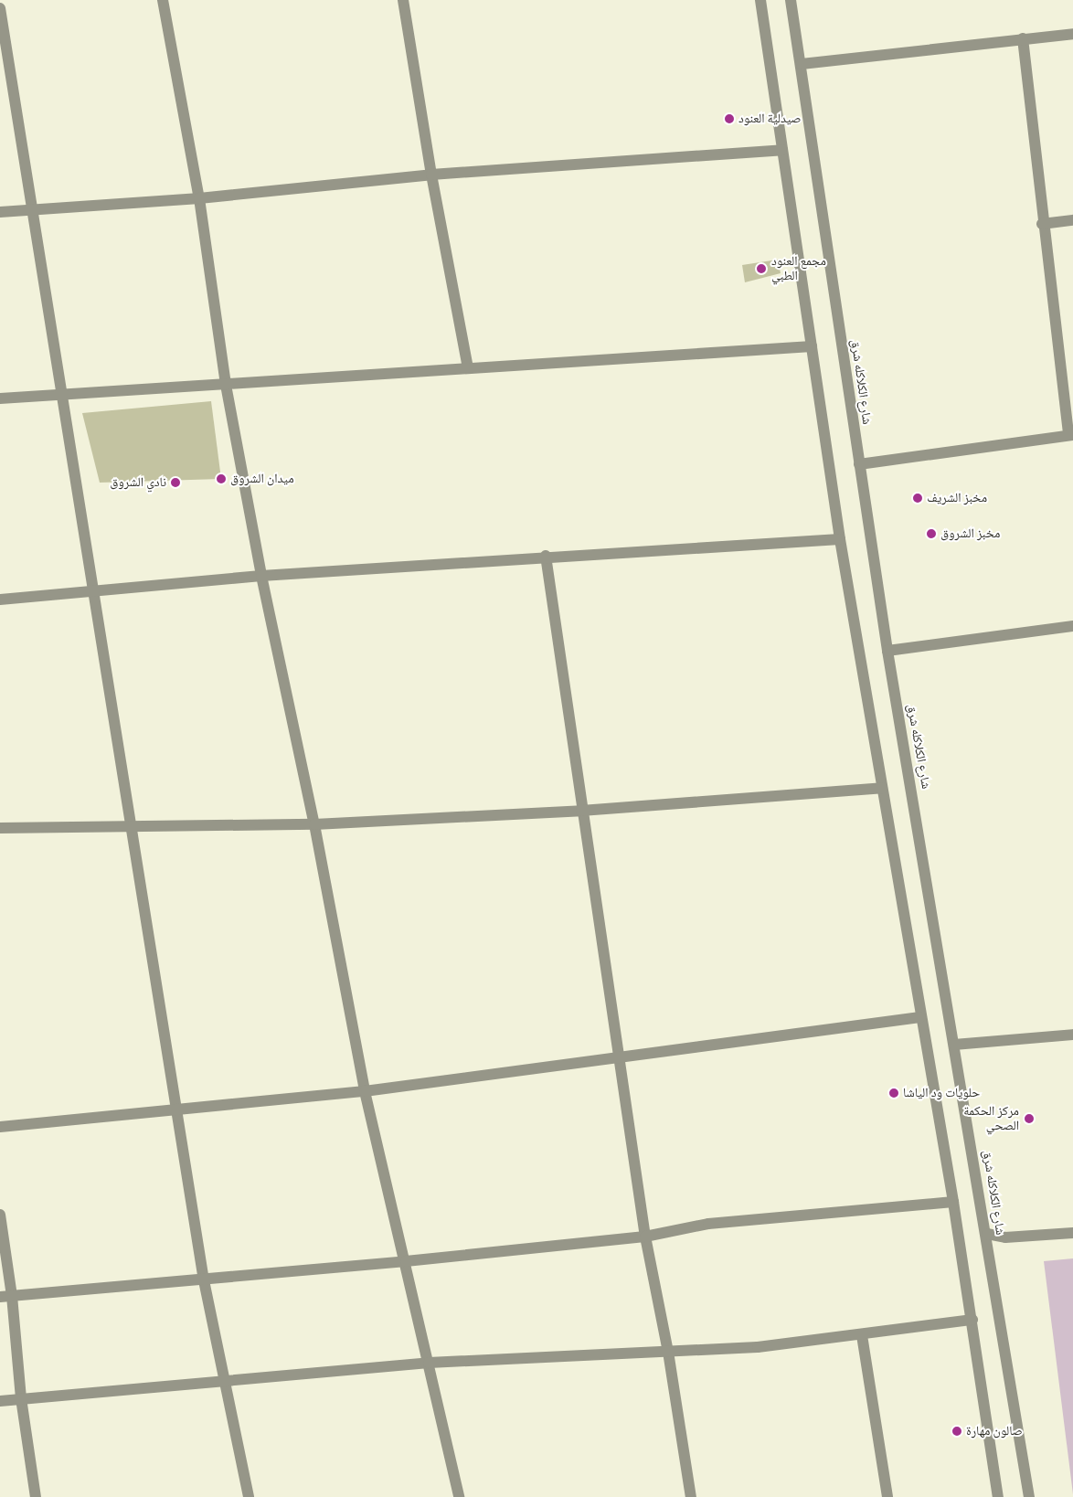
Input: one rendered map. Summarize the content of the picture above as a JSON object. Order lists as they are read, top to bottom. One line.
{"streets":{"street":["شارع الكلاكله شرق"]},"places":["صيدلية العنود","مجمع العنود الطبي","ميدان الشروق","نادي الشروق","مخبز الشريف","مخبز الشروق","حلويات ود الياشا","مركز الحكمة الصحي","صالون مهارة"]}
